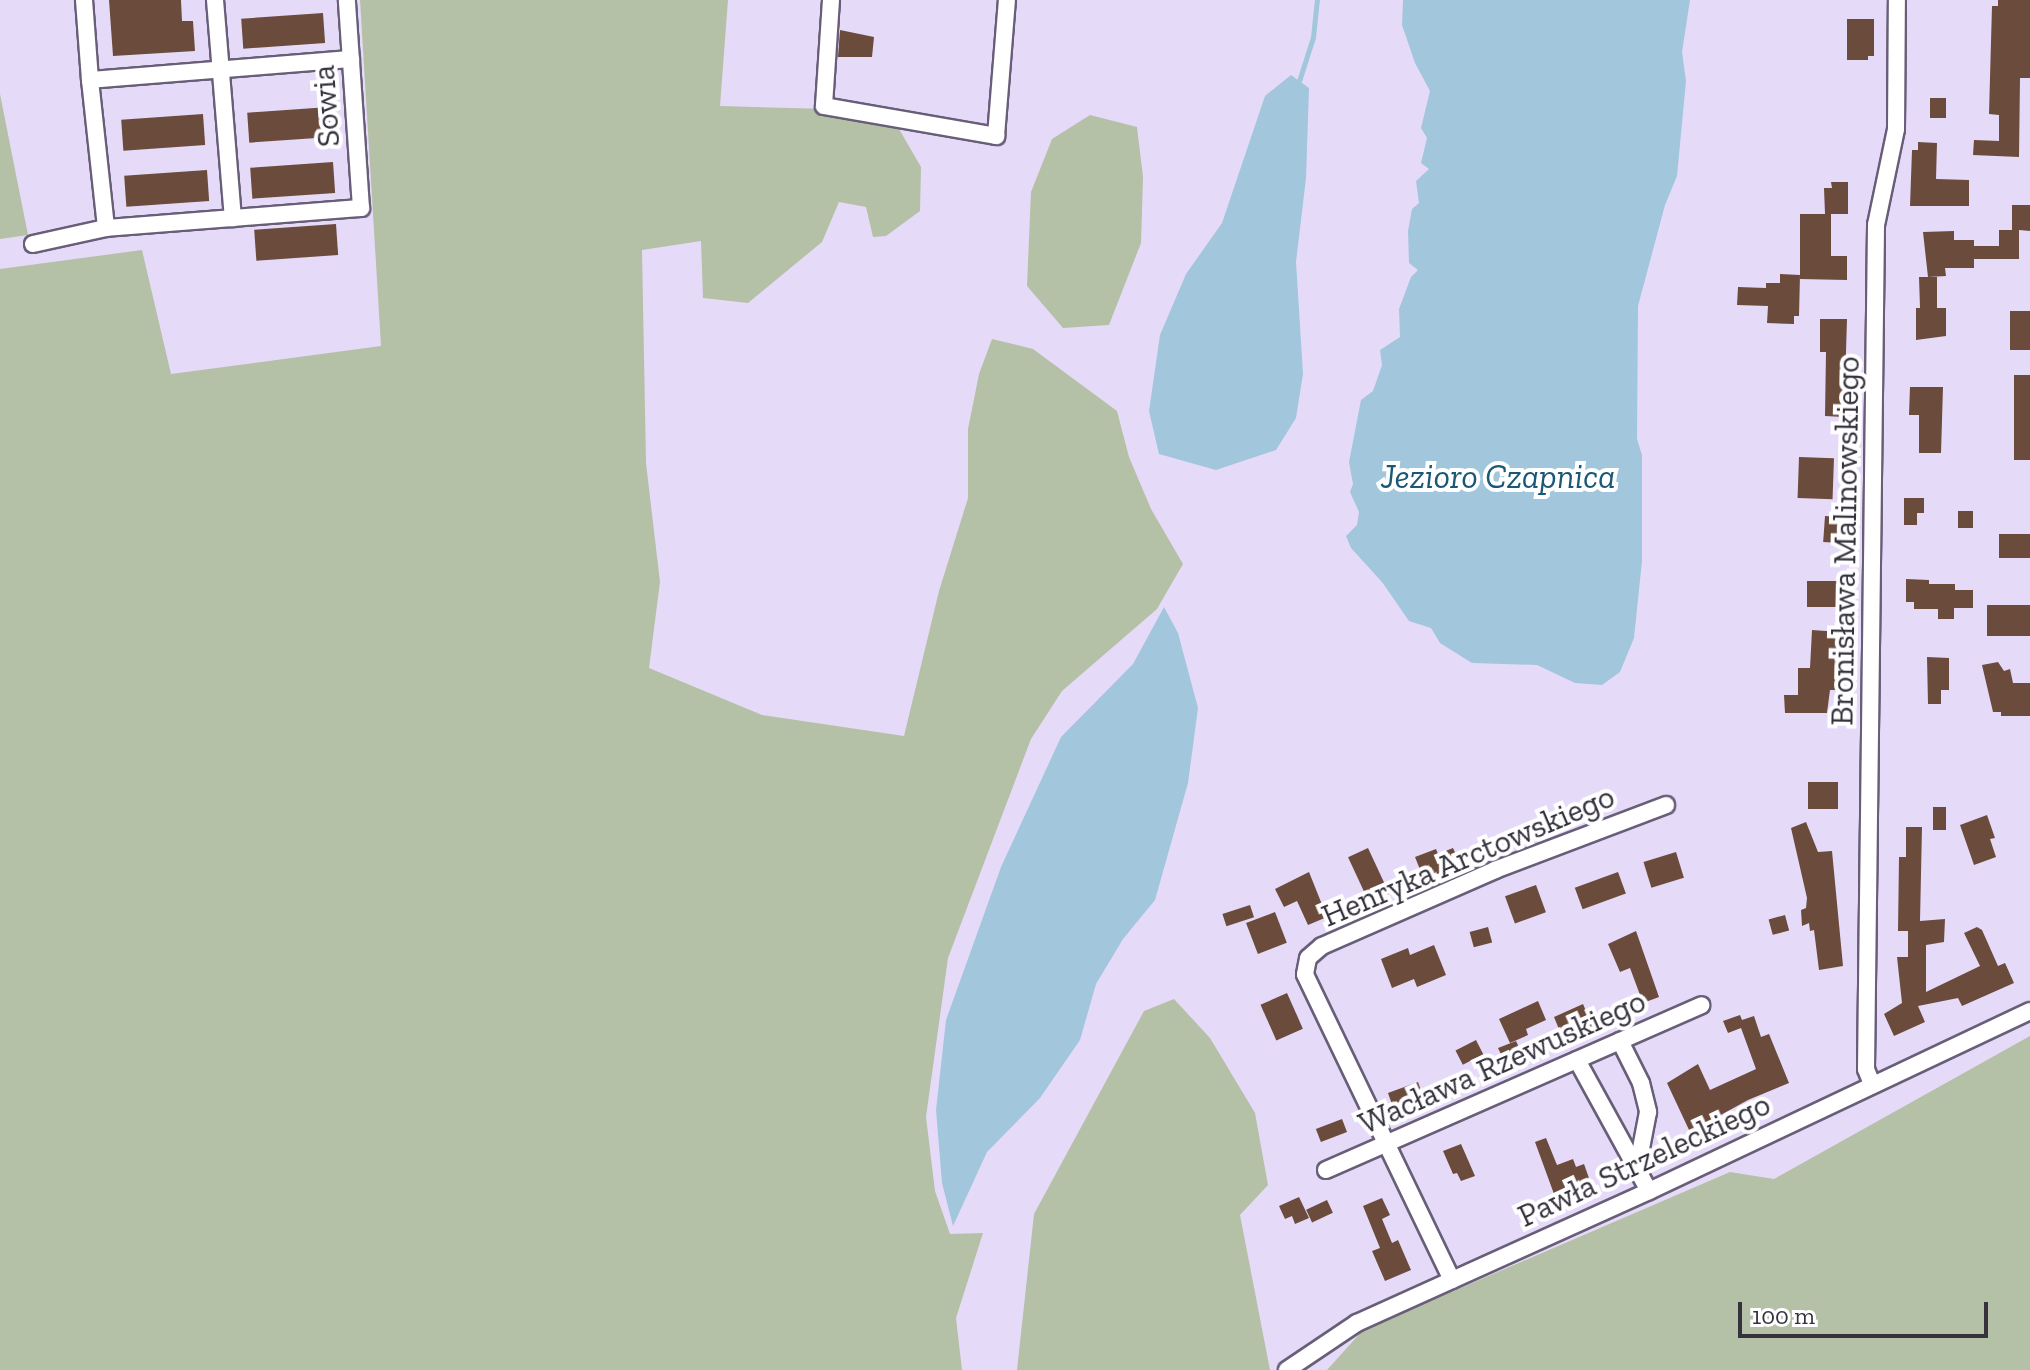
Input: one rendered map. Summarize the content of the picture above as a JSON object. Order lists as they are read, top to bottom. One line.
{"streets":{"street":["Sowia","Bronisława Malinowskiego","Henryka Arctowskiego","Wacława Rzewuskiego","Pawła Strzeleckiego"]},"crossings":[["Bronisława Malinowskiego","Pawła Strzeleckiego"],["Henryka Arctowskiego","Wacława Rzewuskiego"]],"water":["Jezioro Czapnica"],"scale_bar":"100 m"}
